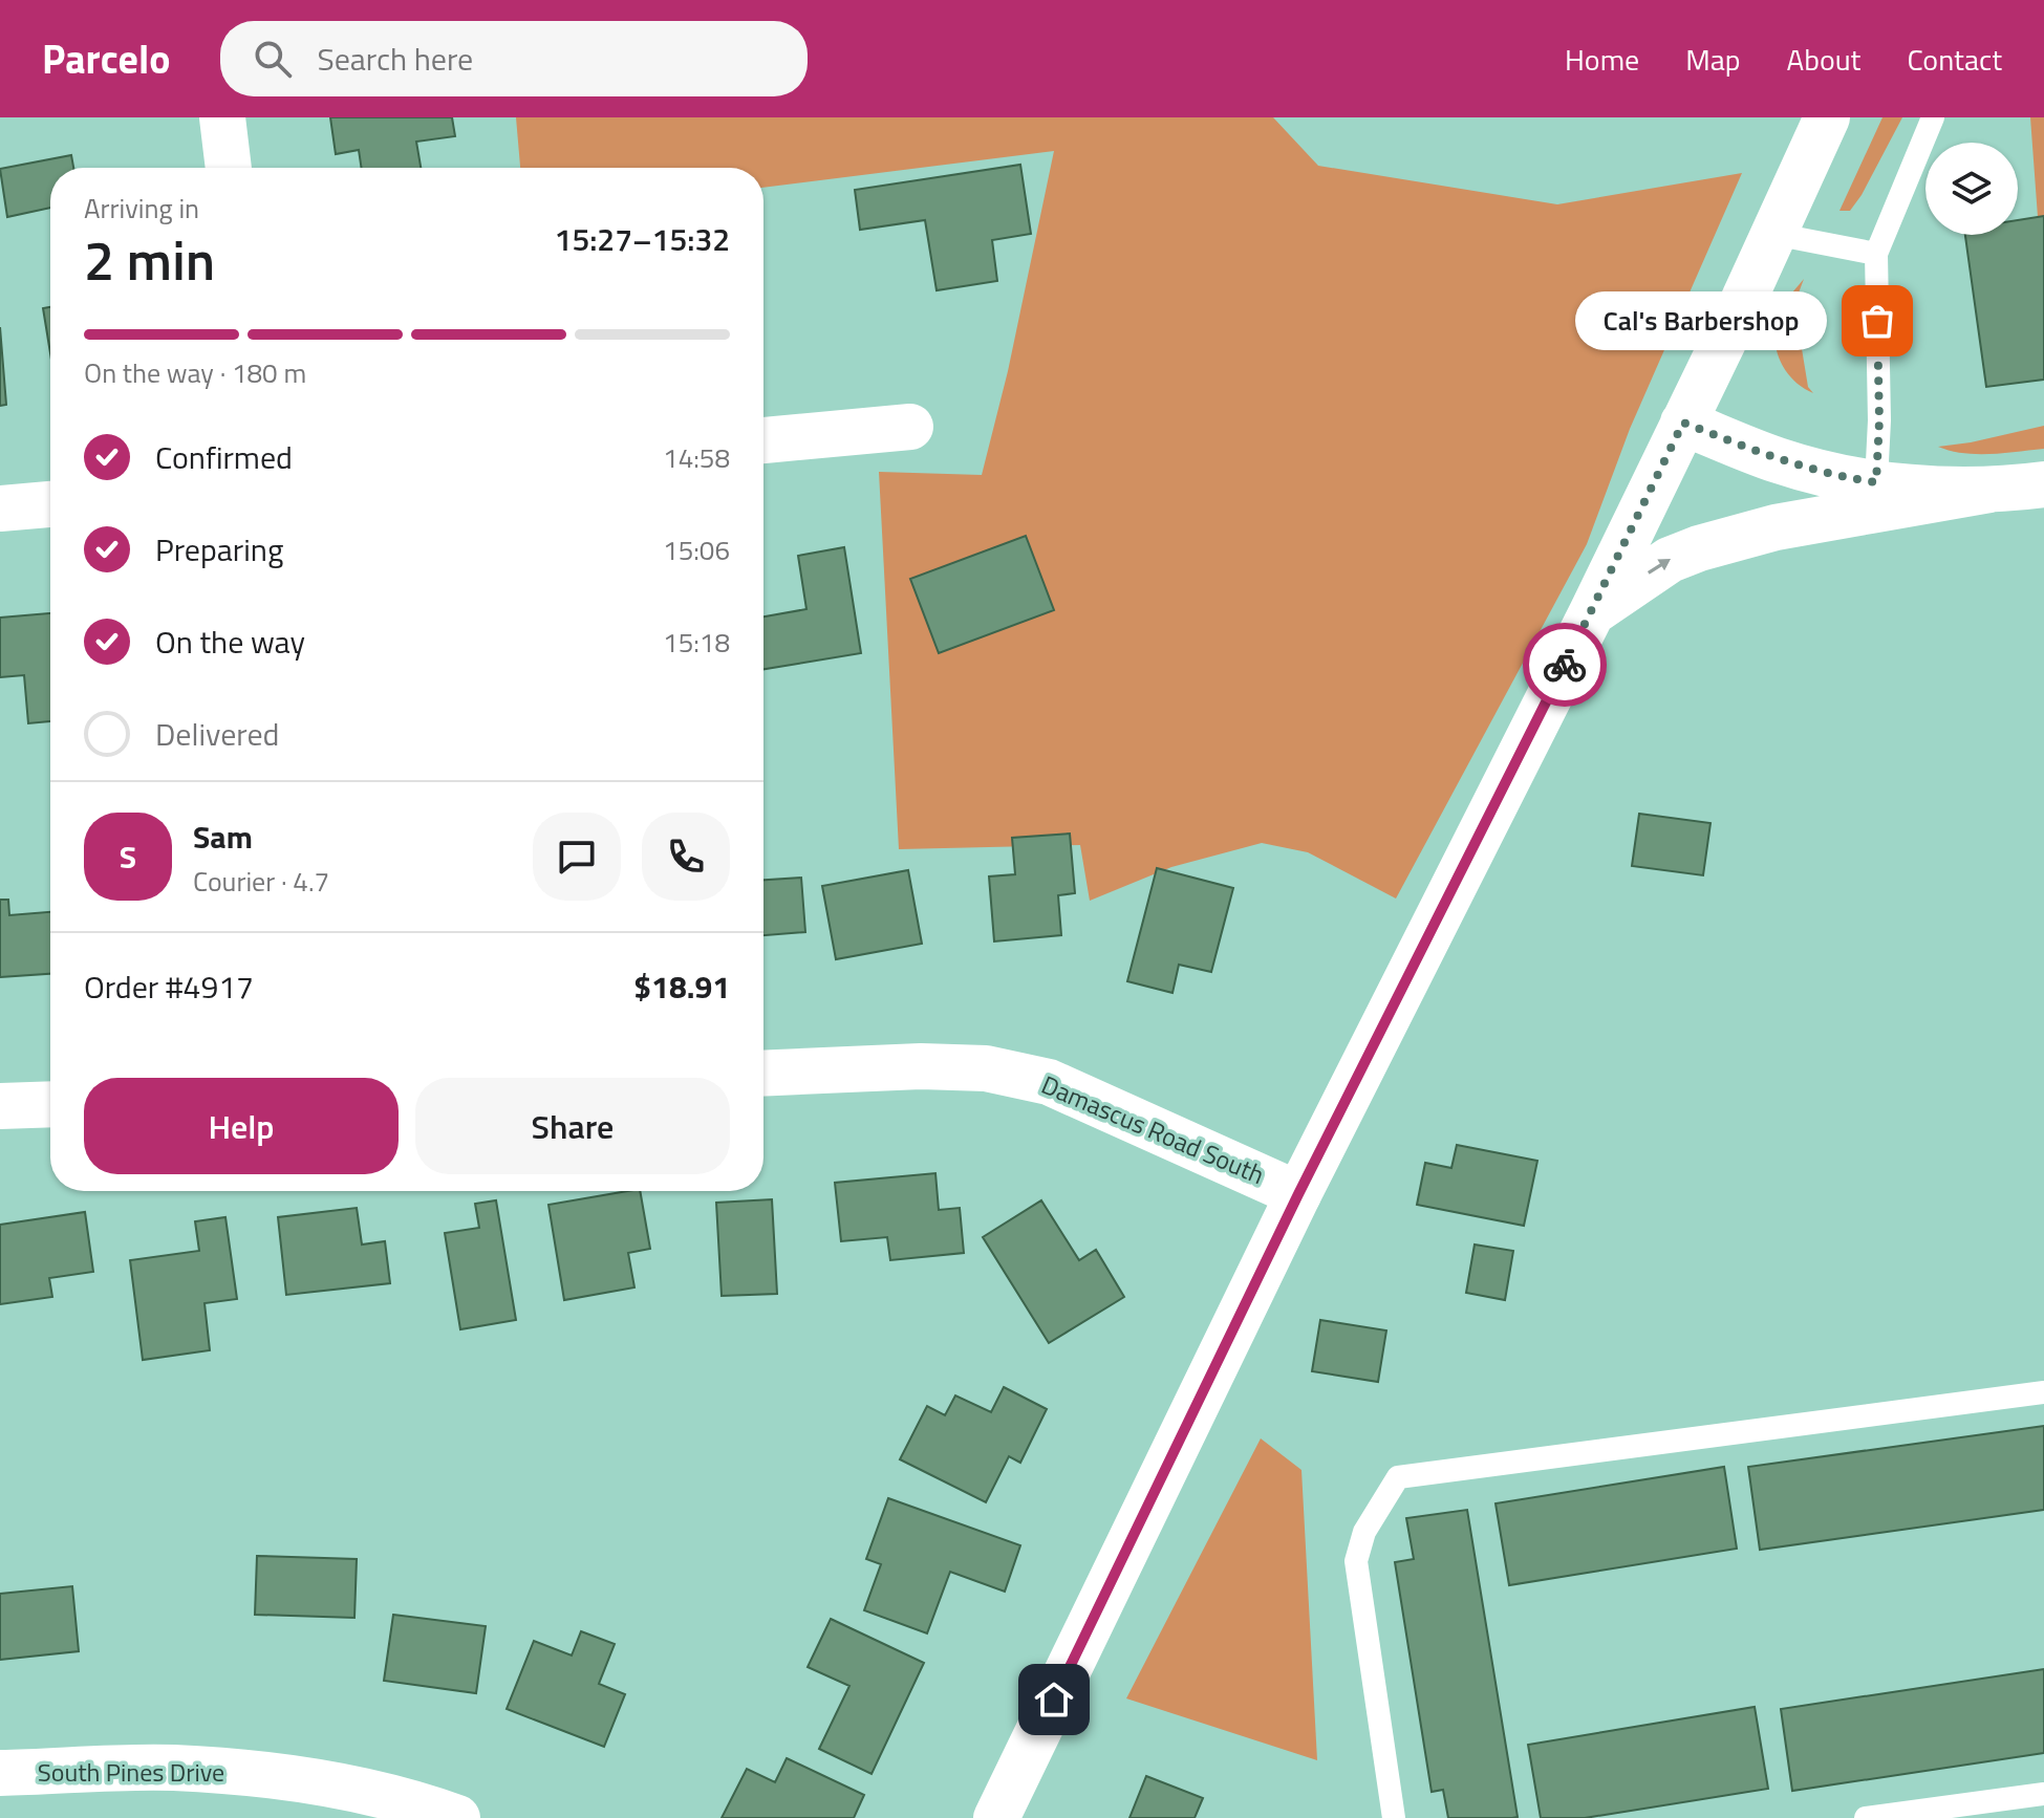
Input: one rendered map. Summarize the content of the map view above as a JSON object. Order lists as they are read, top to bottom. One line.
{"streets":{"street":["Damascus Road South","South Pines Drive"]},"places":["Cal's Barbershop"],"page":{"header":"Parcelo","search":"Search here","nav":["Home","Map","About","Contact"],"heading":["2 min","Arriving in","15:27–15:32"],"panel":["Sam","Courier · 4.7","Order #4917","$18.91"],"bubble":"Cal's Barbershop","bar":"On the way · 180 m","list":[["Confirmed","14:58"],["Preparing","15:06"],["On the way","15:18"],"Delivered"],"round":"S","buttons":["Help","Share"]}}
